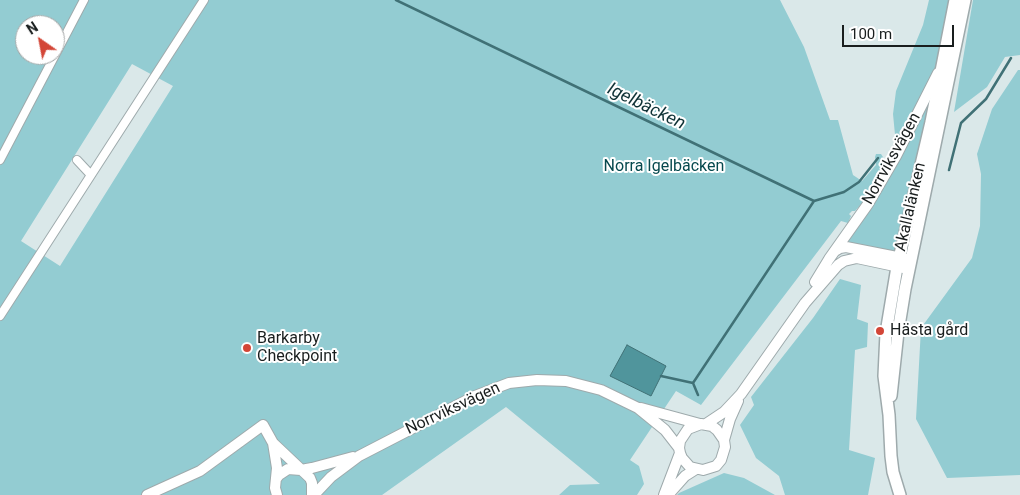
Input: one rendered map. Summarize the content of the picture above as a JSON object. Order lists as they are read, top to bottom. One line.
{"streets":{"main road":["Akallalänken"],"street":["Norrviksvägen"]},"crossings":[["Norrviksvägen","Akallalänken"]],"water":["Igelbäcken"],"parks":["Norra Igelbäcken"],"places":["Hästa gård","Barkarby Checkpoint"],"scale_bar":"100 m","north":"top left"}
